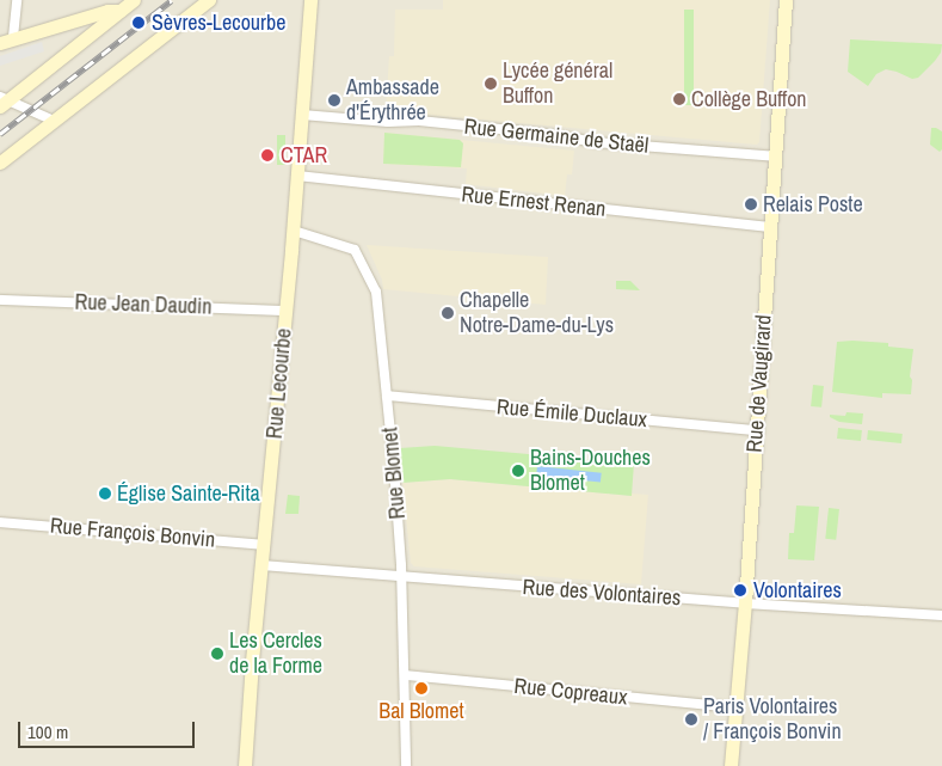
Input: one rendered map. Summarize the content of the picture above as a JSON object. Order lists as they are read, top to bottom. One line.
{"streets":{"main road":["Rue Lecourbe","Rue de Vaugirard"],"street":["Rue Germaine de Staël","Rue Ernest Renan","Rue Jean Daudin","Rue Émile Duclaux","Rue Blomet","Rue François Bonvin","Rue des Volontaires","Rue Copreaux"]},"crossings":[["Rue Germaine de Staël","Rue Lecourbe"],["Rue Germaine de Staël","Rue de Vaugirard"],["Rue Ernest Renan","Rue Lecourbe"],["Rue Ernest Renan","Rue de Vaugirard"],["Rue Jean Daudin","Rue Lecourbe"],["Rue Lecourbe","Rue Blomet"],["Rue Lecourbe","Rue François Bonvin"],["Rue Lecourbe","Rue des Volontaires"],["Rue de Vaugirard","Rue Émile Duclaux"],["Rue de Vaugirard","Rue des Volontaires"],["Rue de Vaugirard","Rue Copreaux"],["Rue Émile Duclaux","Rue Blomet"],["Rue Blomet","Rue des Volontaires"],["Rue Blomet","Rue Copreaux"]],"places":["Sèvres-Lecourbe","Lycée général Buffon","Collège Buffon","Ambassade d'Érythrée","CTAR","Relais Poste","Chapelle Notre-Dame-du-Lys","Bains-Douches Blomet","Église Sainte-Rita","Volontaires","Les Cercles de la Forme","Bal Blomet","Paris Volontaires / François Bonvin"],"scale_bar":"100 m"}
